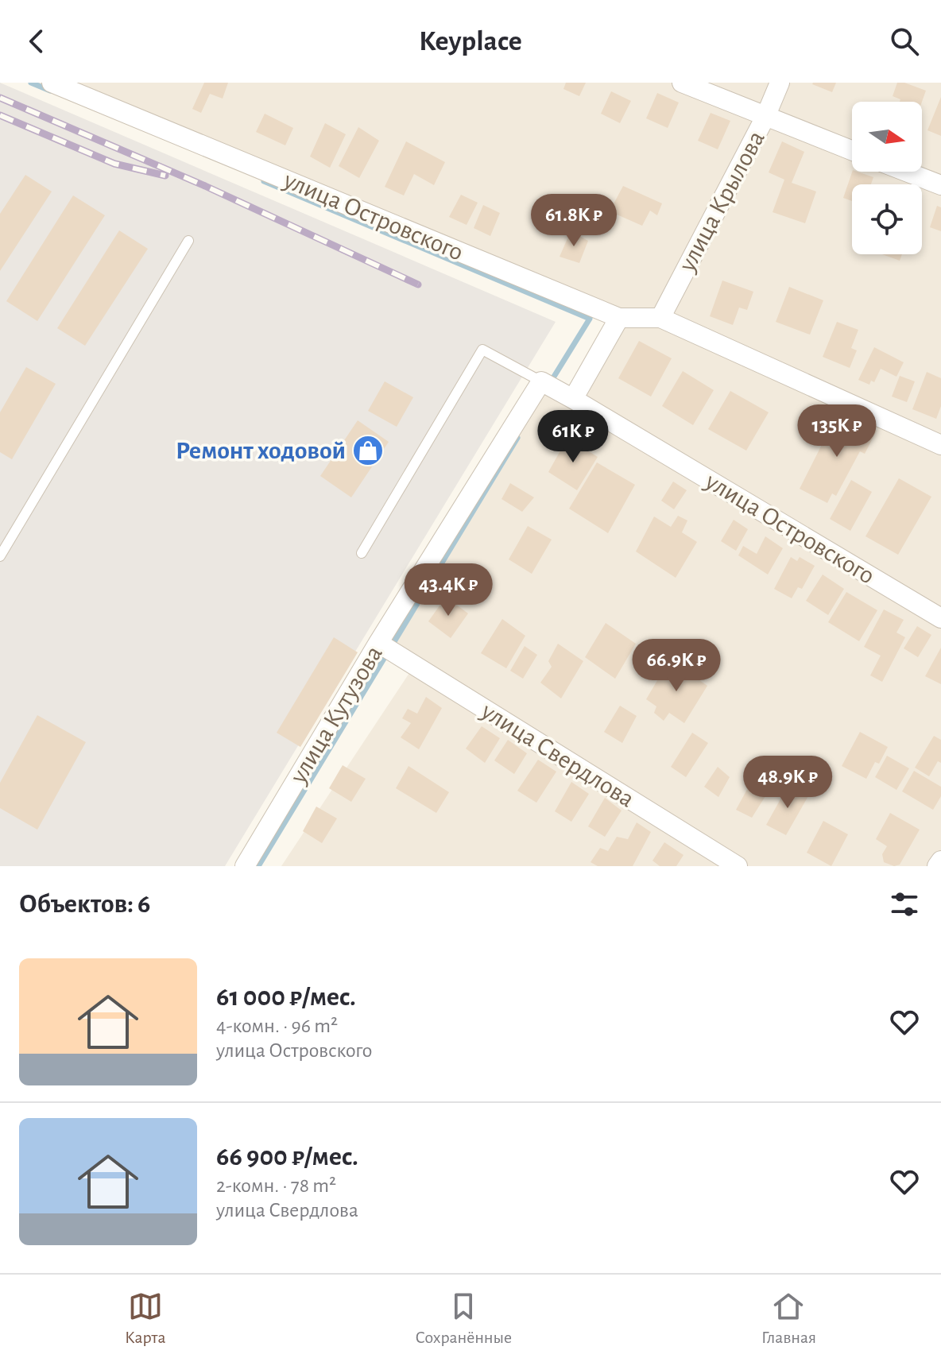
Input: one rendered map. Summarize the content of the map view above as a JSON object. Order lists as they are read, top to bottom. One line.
{"streets":{"street":["улица Крылова","улица Островского","улица Кутузова","улица Свердлова"]},"crossings":[["улица Крылова","улица Островского"],["улица Кутузова","улица Свердлова"]],"places":{"shop":["Ремонт ходовой"]},"north":"right","page":{"header":"Keyplace","price":["61.8K ₽","135K ₽","61K ₽","43.4K ₽","66.9K ₽","48.9K ₽"],"heading":"Объектов: 6","list":[{"name":"61 000 ₽/мес.","note":"4-комн. · 96 m² · улица Островского"},{"name":"66 900 ₽/мес.","note":"2-комн. · 78 m² · улица Свердлова"}],"tabs":["Карта","Сохранённые","Главная"]}}
